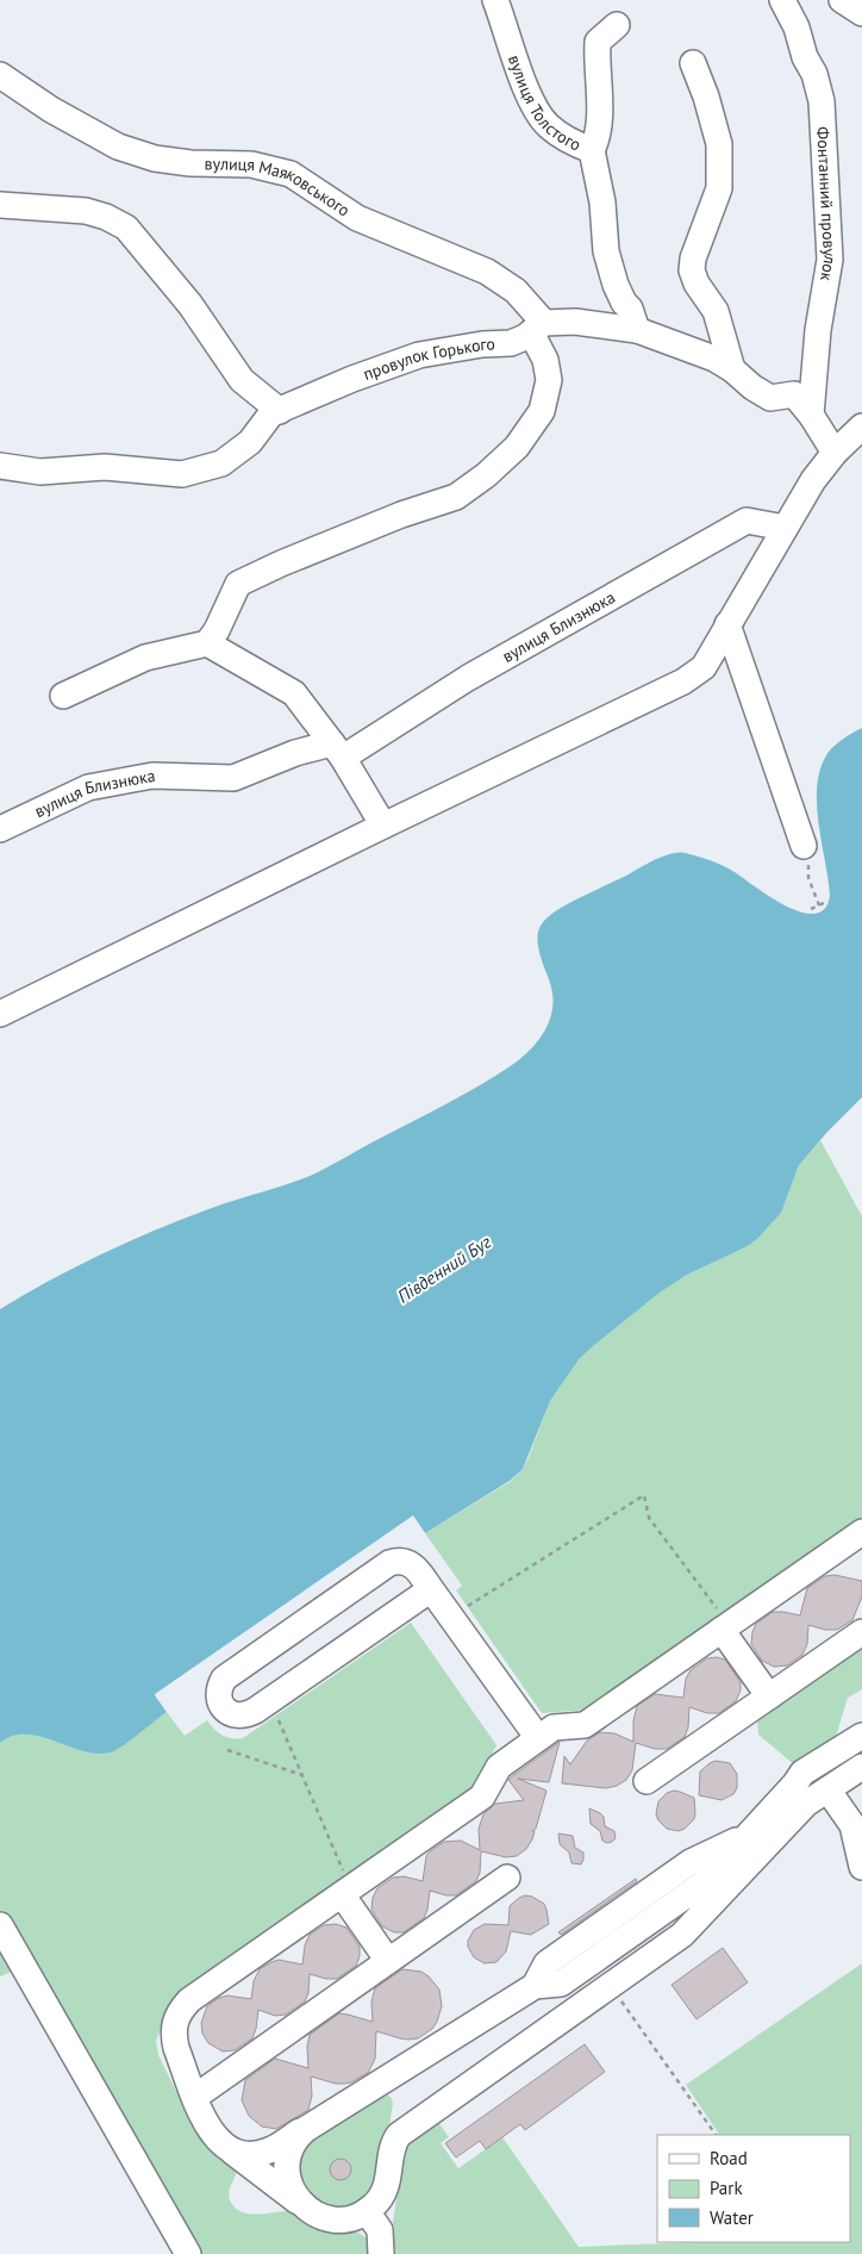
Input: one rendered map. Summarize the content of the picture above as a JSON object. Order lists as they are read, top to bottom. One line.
{"streets":{"street":["вулиця Толстого","вулиця Маяковського","Фонтанний провулок","провулок Горького","вулиця Близнюка"]},"crossings":[["вулиця Толстого","провулок Горького"],["вулиця Маяковського","провулок Горького"],["Фонтанний провулок","провулок Горького"]],"water":["Південний Буг"],"legend":["Road","Park","Water"]}
